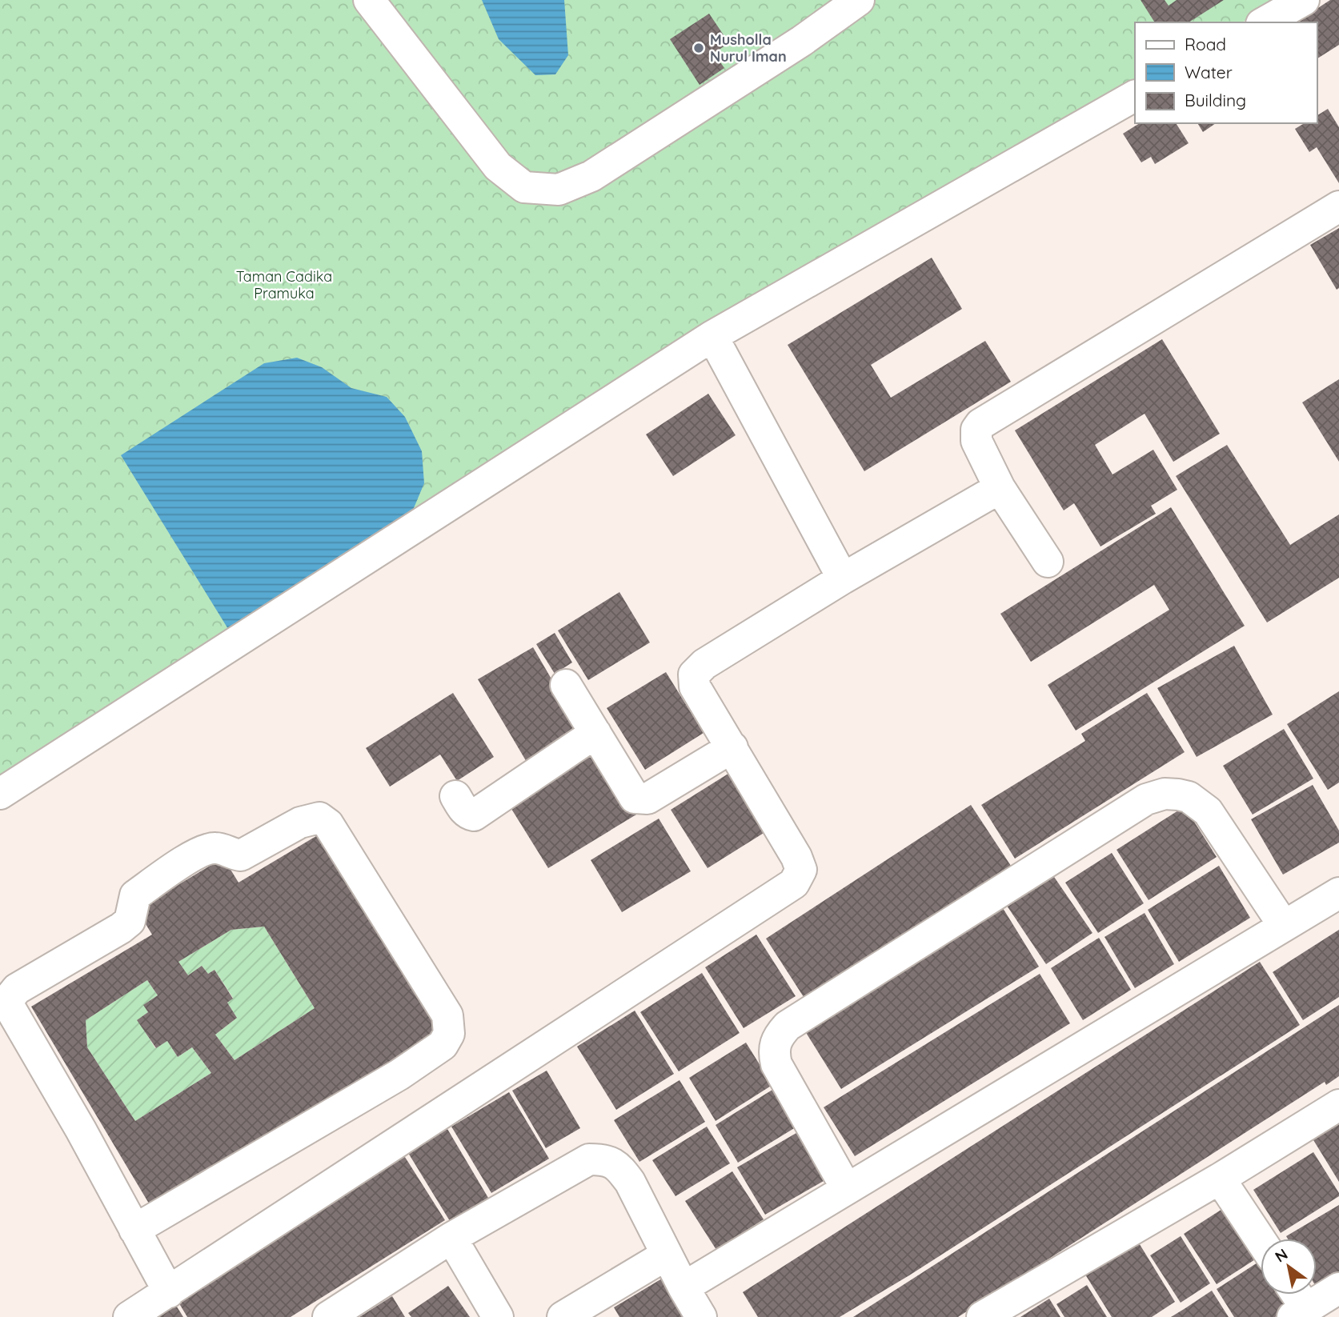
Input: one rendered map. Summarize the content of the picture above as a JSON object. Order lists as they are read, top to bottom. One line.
{"parks":["Taman Cadika Pramuka"],"places":["Musholla Nurul Iman"],"legend":["Road","Water","Building"],"north":"top left"}
